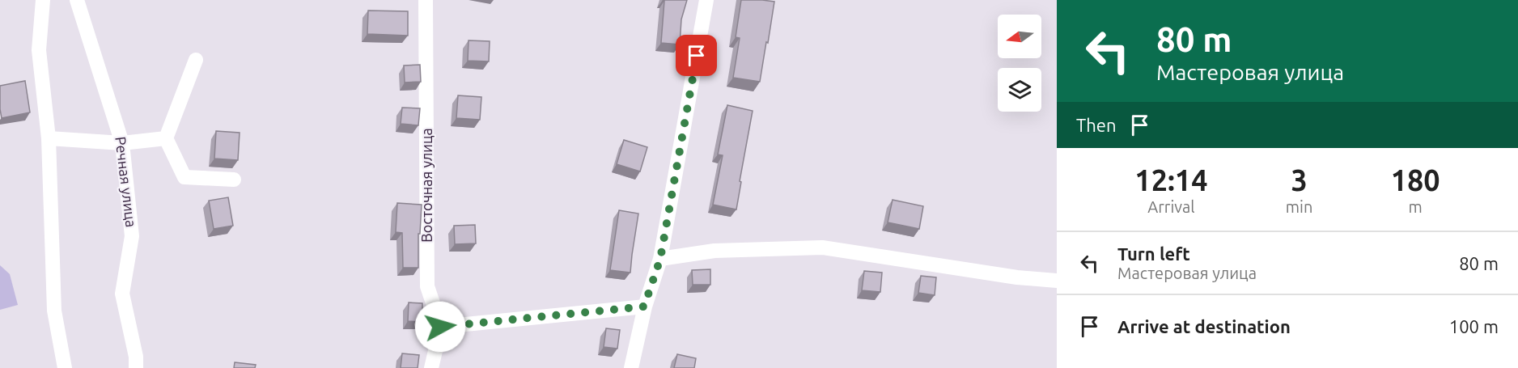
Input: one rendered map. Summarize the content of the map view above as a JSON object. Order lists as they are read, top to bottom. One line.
{"streets":{"street":["Речная улица","Восточная улица"]},"north":"left","page":{"turn":["80 m","Мастеровая улица"],"then":"Then","eta":["12:14","Arrival","3","min","180","m"],"list":[{"name":"Turn left","note":"Мастеровая улица","value":"80 m"},{"name":"Arrive at destination","value":"100 m"}]}}
